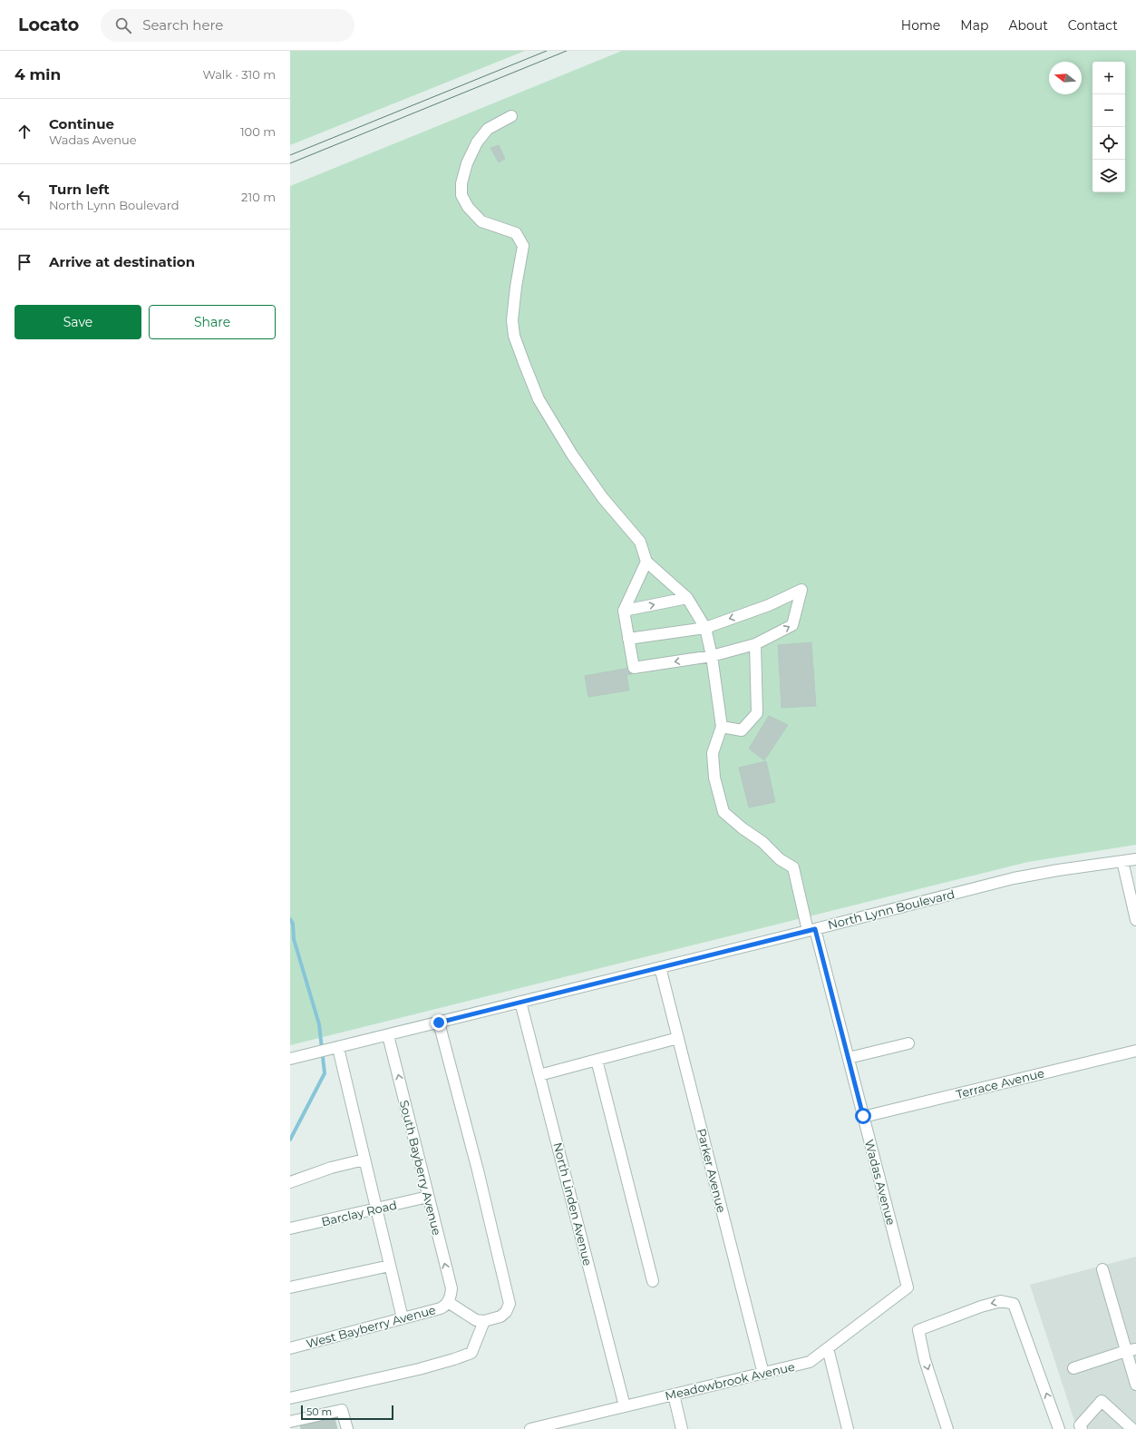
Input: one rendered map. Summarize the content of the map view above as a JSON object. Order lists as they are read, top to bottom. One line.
{"streets":{"street":["North Lynn Boulevard","Terrace Avenue","South Bayberry Avenue","Parker Avenue","Wadas Avenue","North Linden Avenue","Barclay Road","West Bayberry Avenue","Meadowbrook Avenue"]},"crossings":[["North Lynn Boulevard","South Bayberry Avenue"],["North Lynn Boulevard","Parker Avenue"],["North Lynn Boulevard","Wadas Avenue"],["North Lynn Boulevard","North Linden Avenue"],["Terrace Avenue","Wadas Avenue"],["South Bayberry Avenue","Barclay Road"],["South Bayberry Avenue","West Bayberry Avenue"],["Parker Avenue","Meadowbrook Avenue"],["Wadas Avenue","Meadowbrook Avenue"],["North Linden Avenue","Meadowbrook Avenue"]],"scale_bar":"50 m","north":"left","page":{"header":"Locato","search":"Search here","nav":["Home","Map","About","Contact"],"heading":["4 min","Walk · 310 m"],"map_buttons":["+","−"],"list":[["Continue","Wadas Avenue","100 m"],["Turn left","North Lynn Boulevard","210 m"],"Arrive at destination"],"buttons":["Save","Share"],"scale":"50 m"}}
